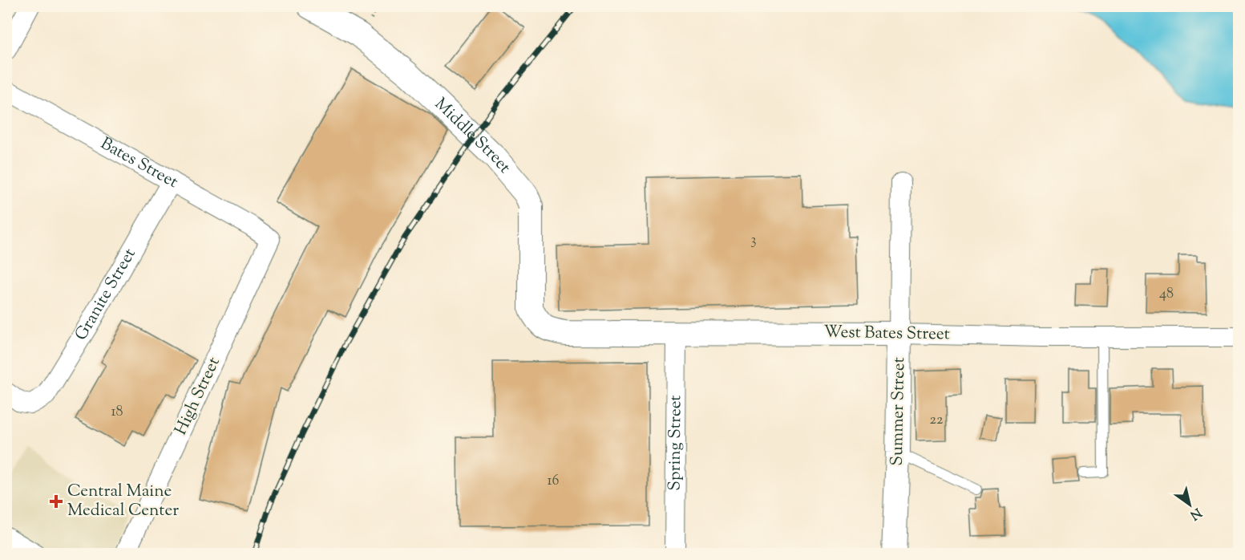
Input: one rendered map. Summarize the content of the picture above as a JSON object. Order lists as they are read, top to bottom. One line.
{"streets":{"street":["Middle Street","Bates Street","Granite Street","West Bates Street","High Street","Summer Street","Spring Street"]},"crossings":[["Middle Street","West Bates Street"],["Bates Street","Granite Street"],["Bates Street","High Street"],["West Bates Street","Summer Street"],["West Bates Street","Spring Street"]],"places":{"health":["Central Maine Medical Center"]},"house_numbers":["3","48","18","22","16"],"north":"bottom right"}
